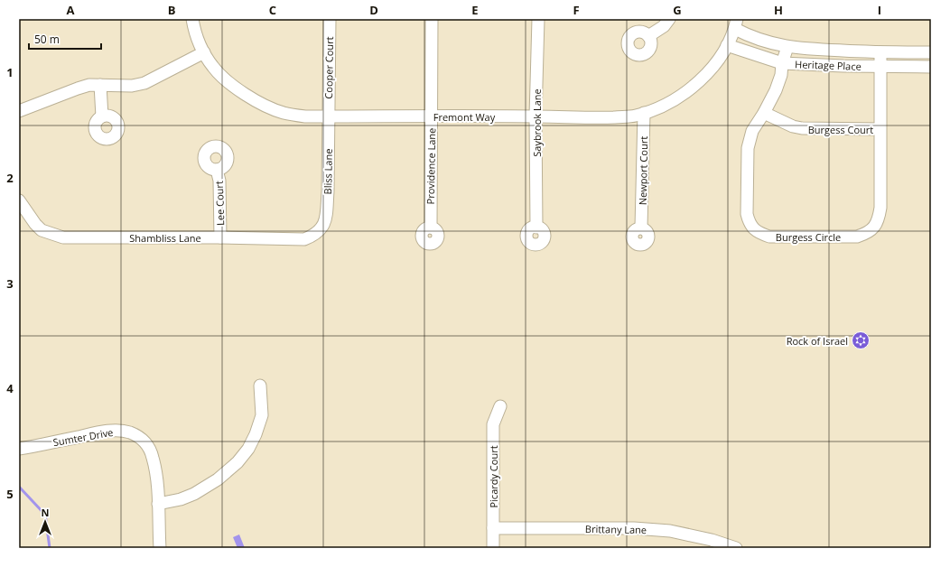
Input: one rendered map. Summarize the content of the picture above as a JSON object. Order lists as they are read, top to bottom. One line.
{"streets":{"street":["Heritage Place","Cooper Court","Fremont Way","Saybrook Lane","Burgess Court","Providence Lane","Newport Court","Bliss Lane","Lee Court","Burgess Circle","Shambliss Lane","Sumter Drive","Picardy Court","Brittany Lane"]},"crossings":[["Heritage Place","Fremont Way"],["Heritage Place","Burgess Court"],["Heritage Place","Burgess Circle"],["Cooper Court","Fremont Way"],["Cooper Court","Bliss Lane"],["Fremont Way","Saybrook Lane"],["Fremont Way","Providence Lane"],["Fremont Way","Newport Court"],["Fremont Way","Bliss Lane"],["Burgess Court","Burgess Circle"],["Bliss Lane","Shambliss Lane"],["Lee Court","Shambliss Lane"],["Picardy Court","Brittany Lane"]],"places":{"synagogue":["Rock of Israel"]},"scale_bar":"50 m","north":"top","grid":{"columns":["A","B","C","D","E","F","G","H","I"],"rows":["1","2","3","4","5"]}}
